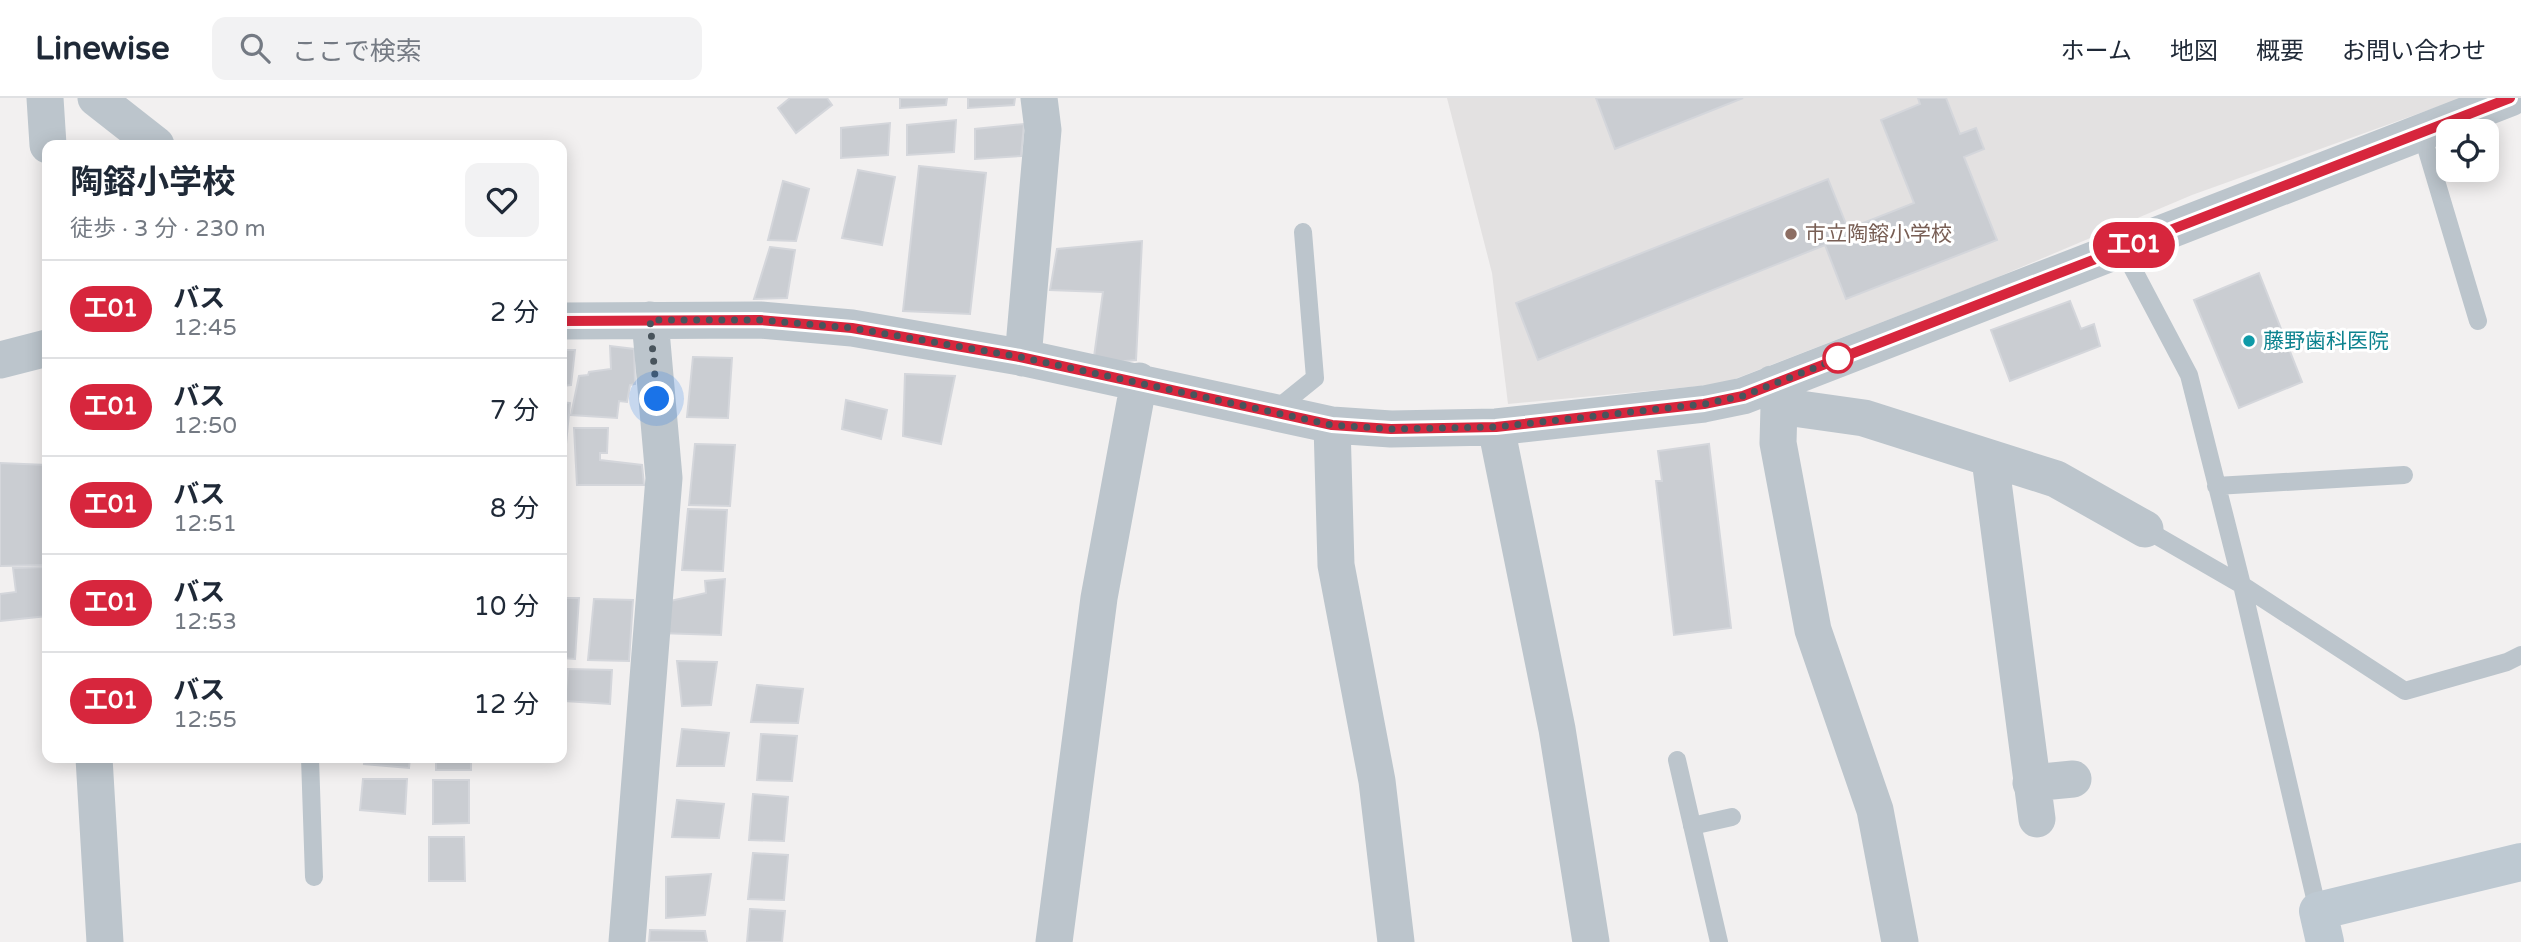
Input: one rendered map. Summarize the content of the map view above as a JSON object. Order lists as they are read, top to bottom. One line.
{"places":["市立陶鎔小学校","藤野歯科医院"],"lines":["bus line 工01"],"page":{"header":"Linewise","search":"ここで検索","nav":["ホーム","地図","概要","お問い合わせ"],"on_map":"工01","heading":["陶鎔小学校","徒歩 · 3 分 · 230 m"],"list":[{"mark":"工01","name":"バス","note":"12:45","value":"2 分"},{"mark":"工01","name":"バス","note":"12:50","value":"7 分"},{"mark":"工01","name":"バス","note":"12:51","value":"8 分"},{"mark":"工01","name":"バス","note":"12:53","value":"10 分"},{"mark":"工01","name":"バス","note":"12:55","value":"12 分"}]}}
